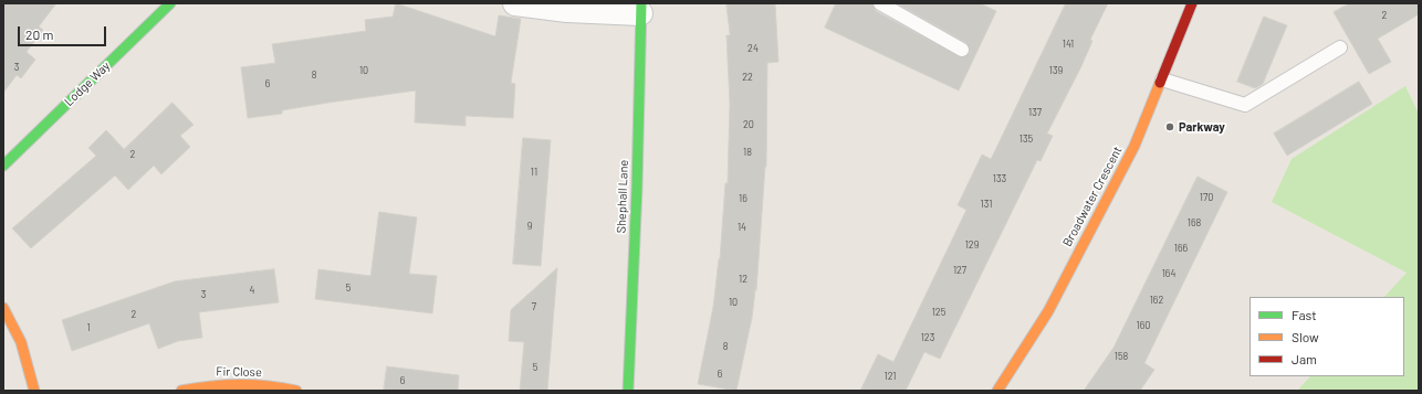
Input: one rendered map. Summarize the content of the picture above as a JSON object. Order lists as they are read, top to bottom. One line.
{"streets":{"street":["Lodge Way","Shephall Lane","Broadwater Crescent","Fir Close"]},"places":["Parkway"],"house_numbers":["2","141","24","3","10","139","8","22","6","137","20","135","18","2","11","133","170","16","131","168","9","14","129","166","127","164","12","5","4","3","162","10","7","125","2","160","1","123","8","158","5","6","121","6"],"legend":["Fast","Slow","Jam"],"scale_bar":"20 m"}
